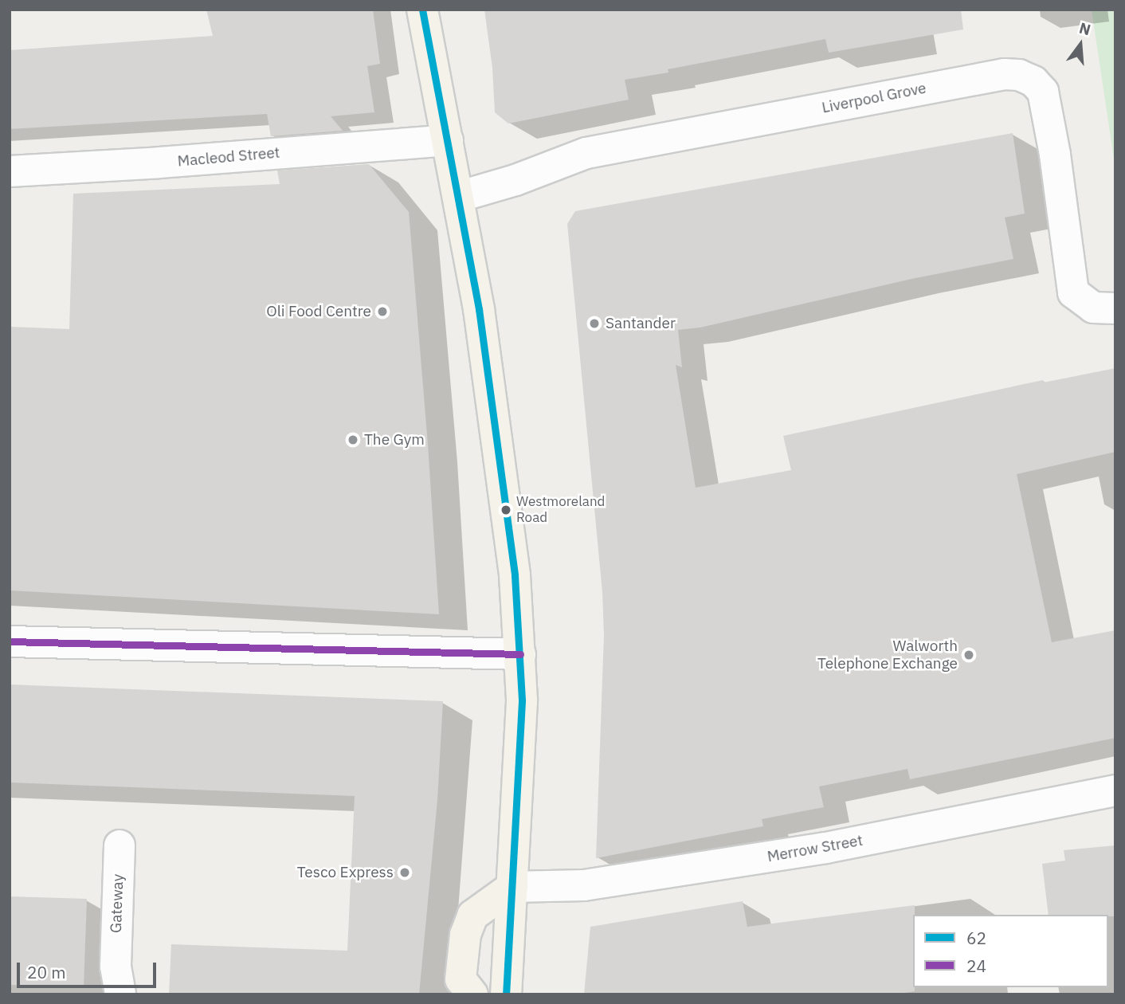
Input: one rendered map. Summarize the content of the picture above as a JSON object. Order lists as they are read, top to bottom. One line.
{"streets":{"street":["Liverpool Grove","Macleod Street","Merrow Street","Gateway"]},"places":["Oli Food Centre","Santander","The Gym","Westmoreland Road","Walworth Telephone Exchange","Tesco Express"],"lines":["transit line 62","transit line 24"],"legend":["62","24"],"scale_bar":"20 m","north":"top"}
